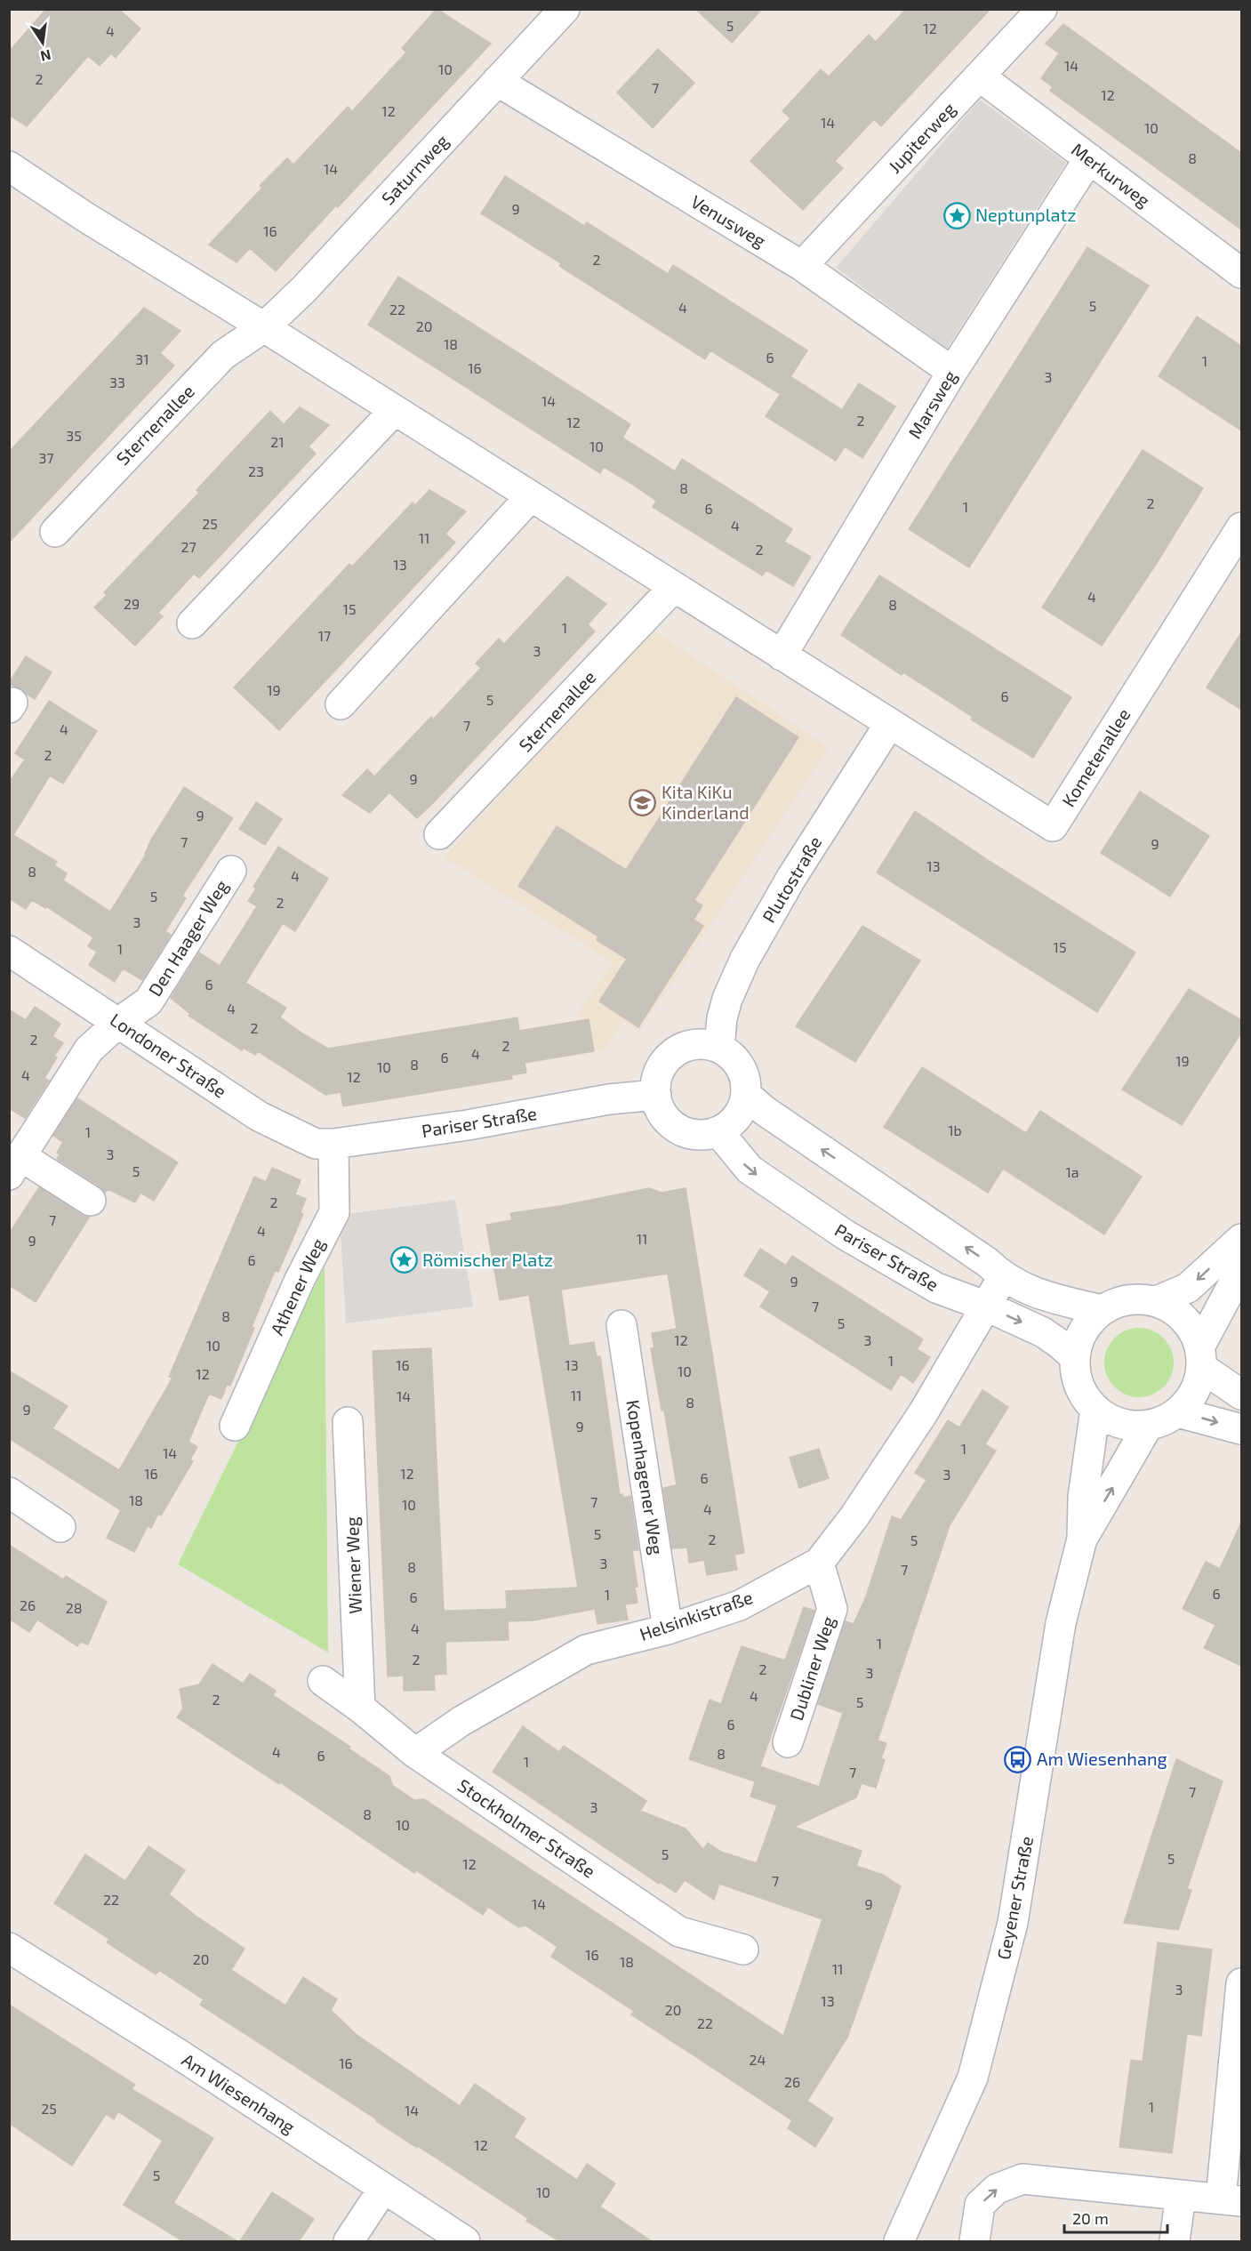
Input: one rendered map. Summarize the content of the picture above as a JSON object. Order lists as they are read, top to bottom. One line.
{"streets":{"street":["Jupiterweg","Saturnweg","Merkurweg","Venusweg","Marsweg","Sternenallee","Kometenallee","Plutostraße","Den Haager Weg","Londoner Straße","Pariser Straße","Athener Weg","Kopenhagener Weg","Wiener Weg","Helsinkistraße","Dubliner Weg","Stockholmer Straße","Geyener Straße","Am Wiesenhang"]},"crossings":[["Jupiterweg","Merkurweg"],["Jupiterweg","Venusweg"],["Saturnweg","Venusweg"],["Saturnweg","Sternenallee"],["Merkurweg","Marsweg"],["Venusweg","Marsweg"],["Kometenallee","Plutostraße"],["Plutostraße","Pariser Straße"],["Den Haager Weg","Londoner Straße"],["Londoner Straße","Pariser Straße"],["Londoner Straße","Athener Weg"],["Pariser Straße","Athener Weg"],["Pariser Straße","Helsinkistraße"],["Pariser Straße","Geyener Straße"],["Kopenhagener Weg","Helsinkistraße"],["Wiener Weg","Stockholmer Straße"],["Helsinkistraße","Dubliner Weg"],["Helsinkistraße","Stockholmer Straße"]],"places":{"place":["Neptunplatz","Römischer Platz"],"school or university":["Kita KiKu Kinderland"],"bus stop":["Am Wiesenhang"]},"house_numbers":["5","12","4","14","10","2","7","12","12","14","10","8","14","9","16","2","5","4","22","20","18","6","31","1","16","3","33","14","2","12","35","21","10","37","23","8","2","1","6","25","4","11","27","2","13","4","29","8","15","1","17","3","19","6","5","7","4","2","9","9","7","9","13","8","4","5","2","3","15","1","6","4","2","2","2","4","6","19","8","10","4","12","1b","1","3","5","1a","2","7","4","11","9","6","9","7","8","5","12","3","10","1","16","13","10","12","11","14","8","9","9","1","14","16","12","3","6","18","7","10","4","5","2","5","3","8","7","6","1","6","26","28","4","1","2","2","3","4","2","5","6","4","8","6","1","7","7","3","8","10","5","5","12","7","22","14","9","16","20","18","11","3","13","20","22","24","16","26","1","25","14","12","5","10"],"scale_bar":"20 m","north":"bottom"}
